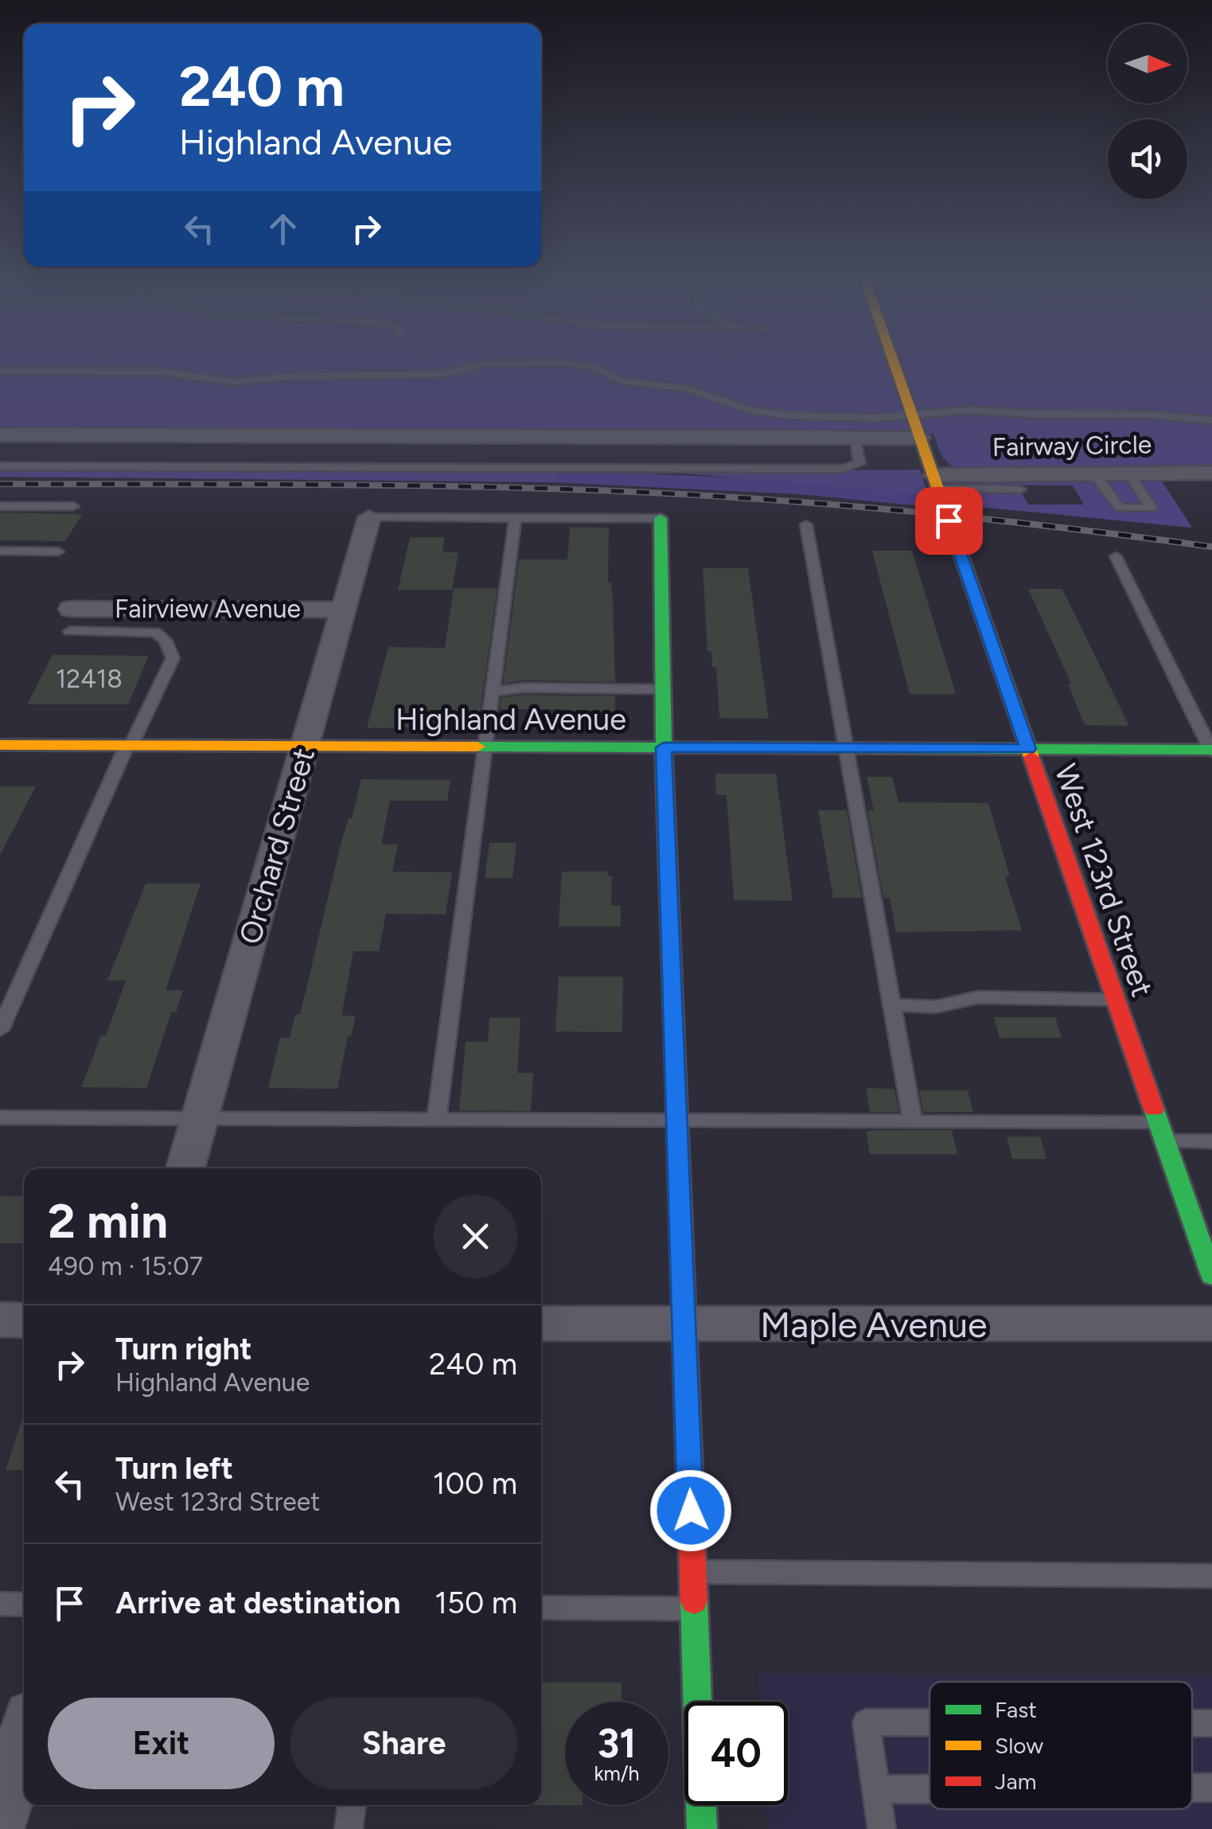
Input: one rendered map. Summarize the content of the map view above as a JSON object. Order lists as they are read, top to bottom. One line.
{"streets":{"street":["Fairway Circle","Fairview Avenue","Highland Avenue","Orchard Street","West 123rd Street","Maple Avenue"]},"crossings":[["Fairway Circle","West 123rd Street"],["Fairview Avenue","Orchard Street"],["Highland Avenue","Orchard Street"],["Highland Avenue","West 123rd Street"]],"house_numbers":["12418"],"legend":["Fast","Slow","Jam"],"north":"right","page":{"turn":["240 m","Highland Avenue"],"heading":["2 min","490 m · 15:07"],"list":[{"name":"Turn right","note":"Highland Avenue","value":"240 m"},{"name":"Turn left","note":"West 123rd Street","value":"100 m"},{"name":"Arrive at destination","value":"150 m"}],"buttons":["Exit","Share"],"speed":"31 km/h","limit":"40"}}
